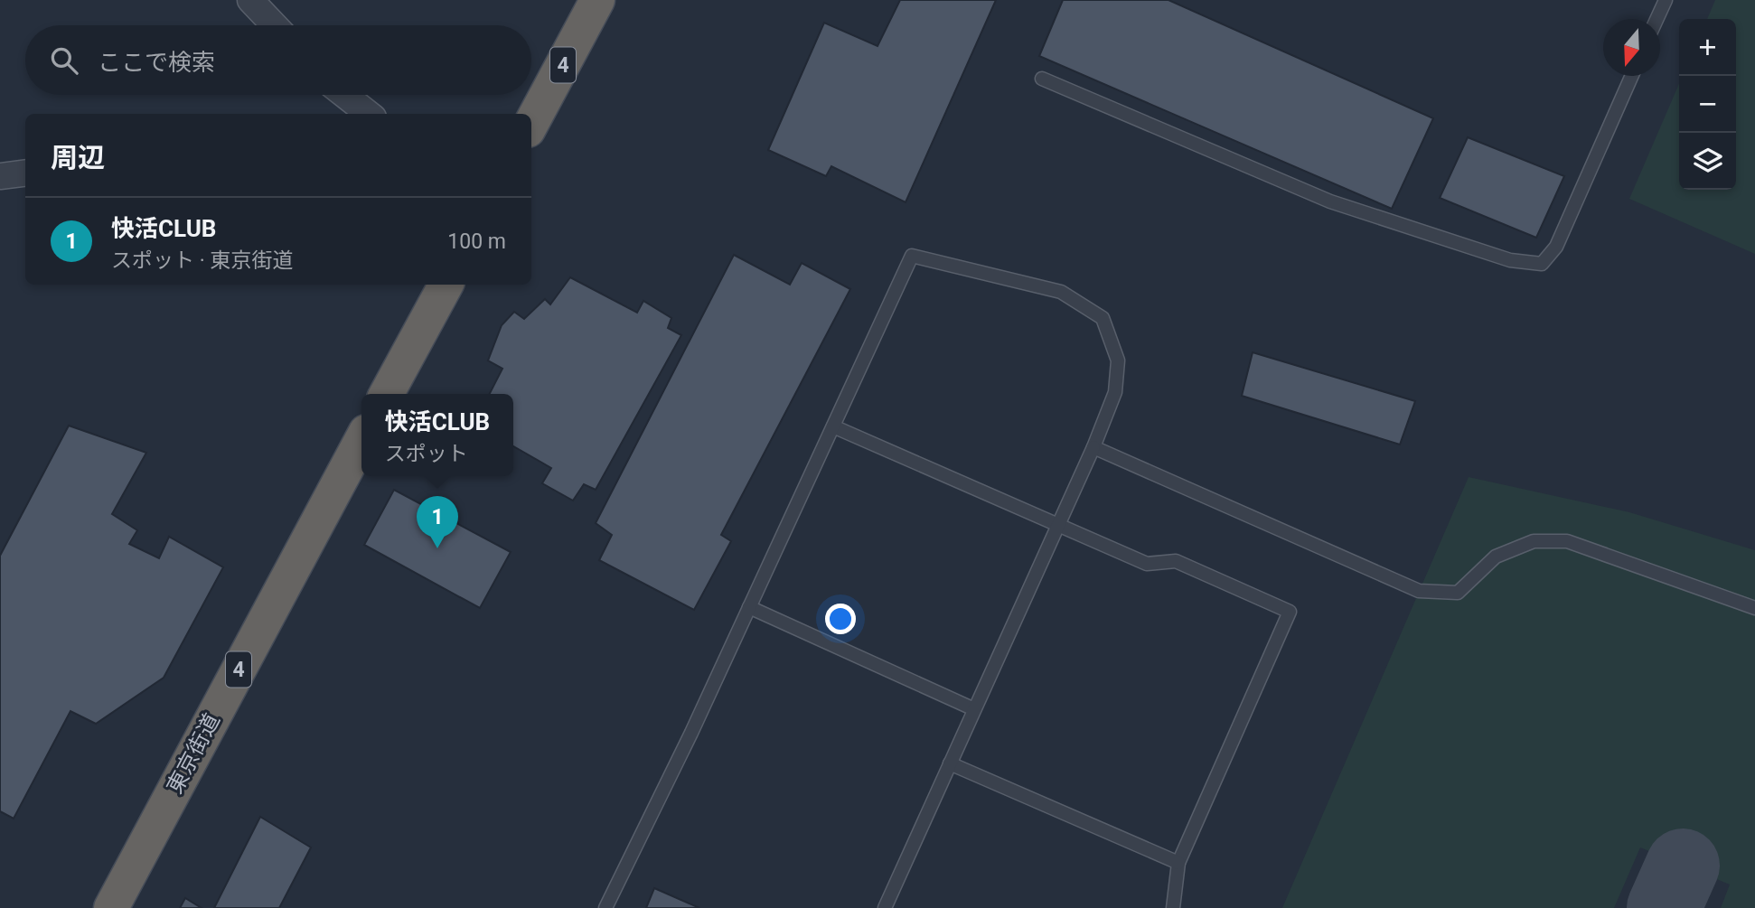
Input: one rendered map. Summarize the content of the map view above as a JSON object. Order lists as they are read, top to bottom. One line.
{"streets":{"highway":["4","東京街道"]},"north":"bottom","page":{"map_buttons":["+","−"],"search":"ここで検索","heading":"周辺","list":[{"mark":"1","name":"快活CLUB","note":"スポット · 東京街道","value":"100 m"}],"popup":["快活CLUB","スポット"],"pins":"1"}}
